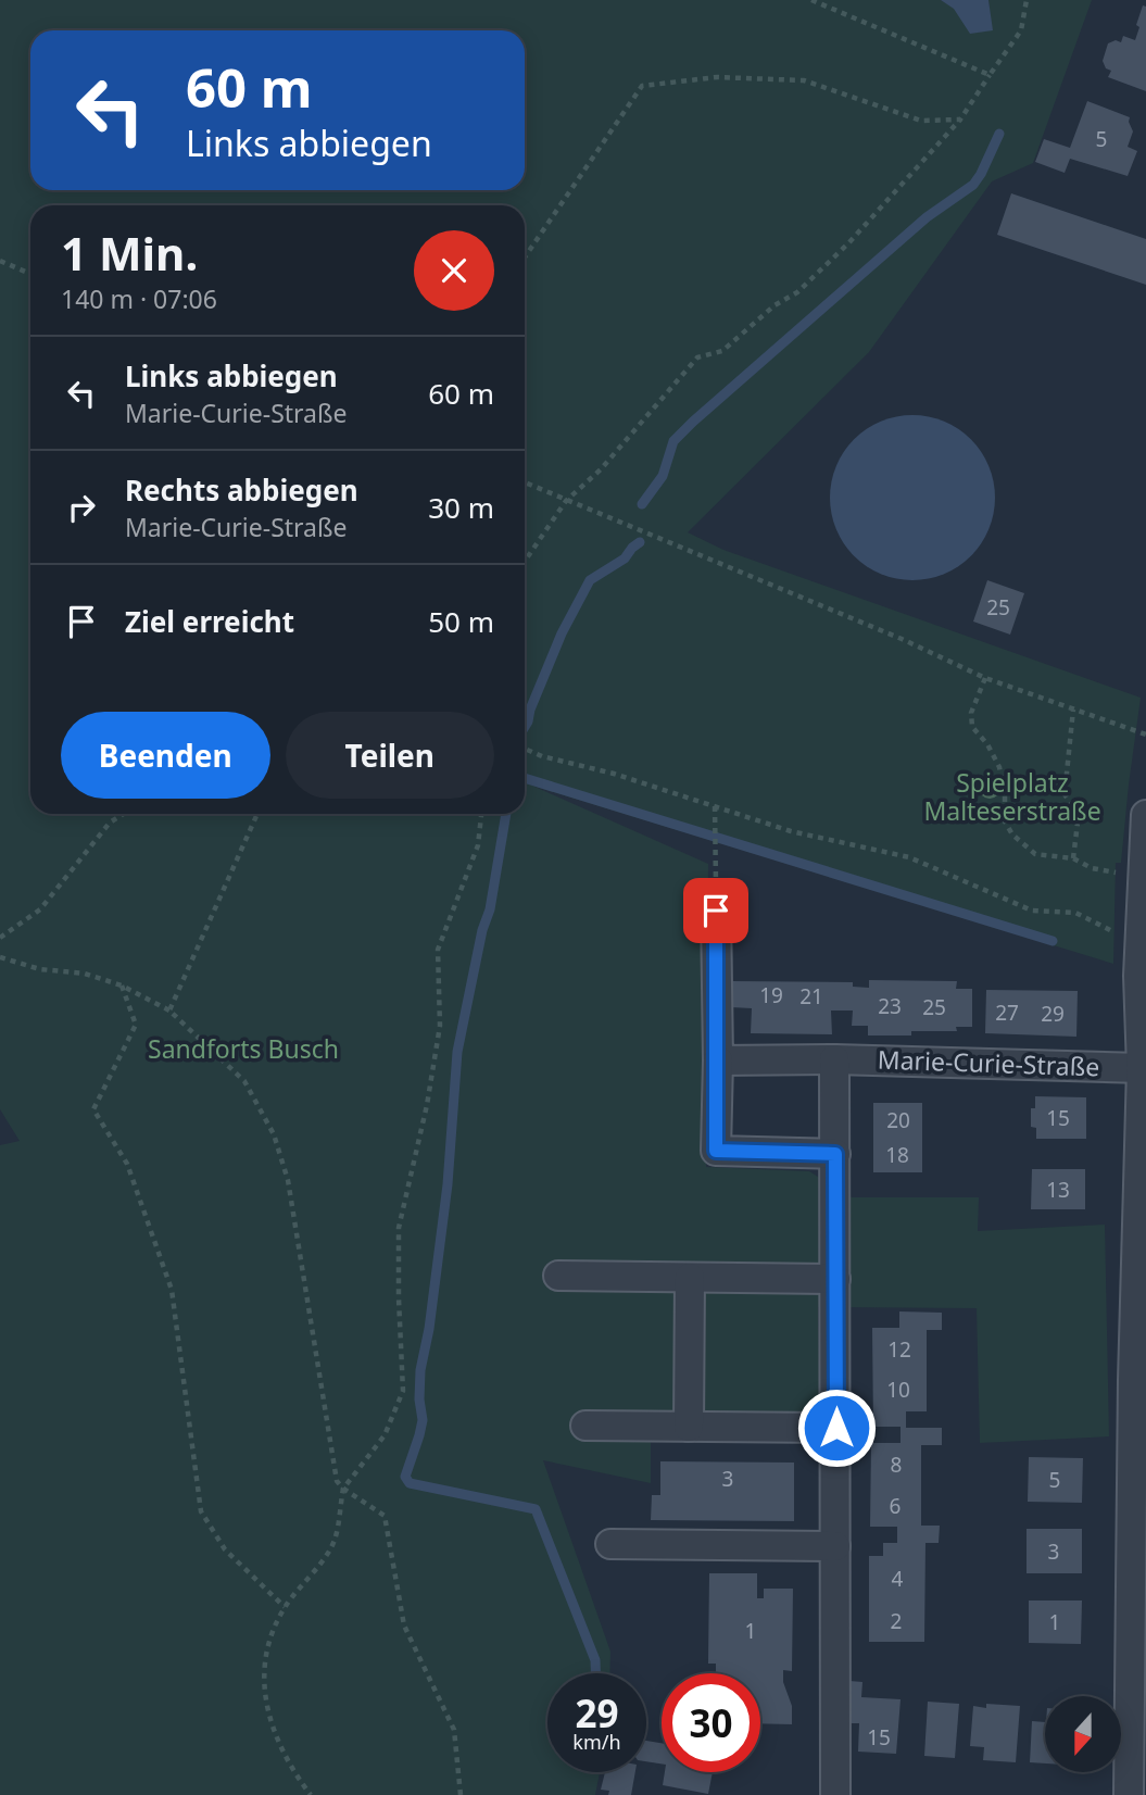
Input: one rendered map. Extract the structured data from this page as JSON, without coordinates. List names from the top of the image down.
{
  "streets": {
    "street": ["Marie-Curie-Straße"]
  },
  "parks": ["Spielplatz Malteserstraße", "Sandforts Busch"],
  "house_numbers": [
    "5",
    "25",
    "19",
    "21",
    "23",
    "25",
    "27",
    "29",
    "15",
    "20",
    "18",
    "13",
    "12",
    "10",
    "8",
    "3",
    "5",
    "6",
    "3",
    "4",
    "2",
    "1",
    "1",
    "15"
  ],
  "north": "bottom",
  "page": {
    "turn": ["60 m", "Links abbiegen"],
    "heading": ["1 Min.", "140 m · 07:06"],
    "list": [
      {
        "name": "Links abbiegen",
        "note": "Marie-Curie-Straße",
        "value": "60 m"
      },
      {
        "name": "Rechts abbiegen",
        "note": "Marie-Curie-Straße",
        "value": "30 m"
      },
      {
        "name": "Ziel erreicht",
        "value": "50 m"
      }
    ],
    "buttons": ["Beenden", "Teilen"],
    "speed": "29 km/h",
    "limit": "30"
  }
}
